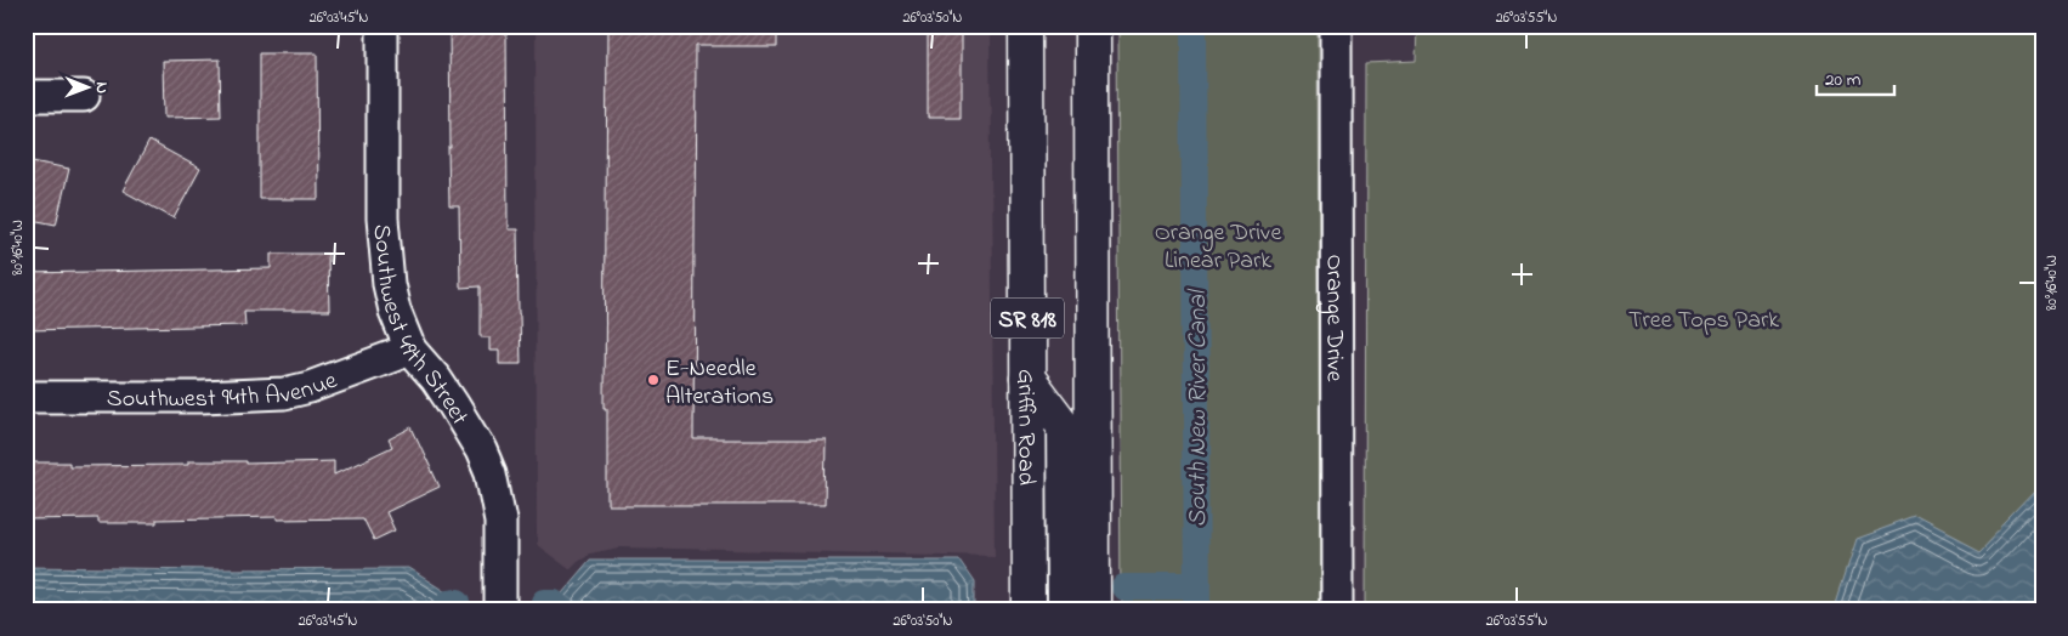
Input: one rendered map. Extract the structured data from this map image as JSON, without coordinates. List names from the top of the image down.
{
  "streets": {
    "main road": ["SR 818", "Griffin Road"],
    "street": ["Orange Drive", "Southwest 49th Street", "Southwest 94th Avenue"]
  },
  "crossings": [
    ["Southwest 49th Street", "Southwest 94th Avenue"]
  ],
  "water": ["South New River Canal"],
  "parks": ["Orange Drive Linear Park", "Tree Tops Park"],
  "places": ["E-Needle Alterations"],
  "scale_bar": "20 m",
  "north": "right",
  "coordinates": [
    "26°03'45\"N",
    "26°03'50\"N",
    "26°03'55\"N",
    "80°16'40\"W"
  ]
}
